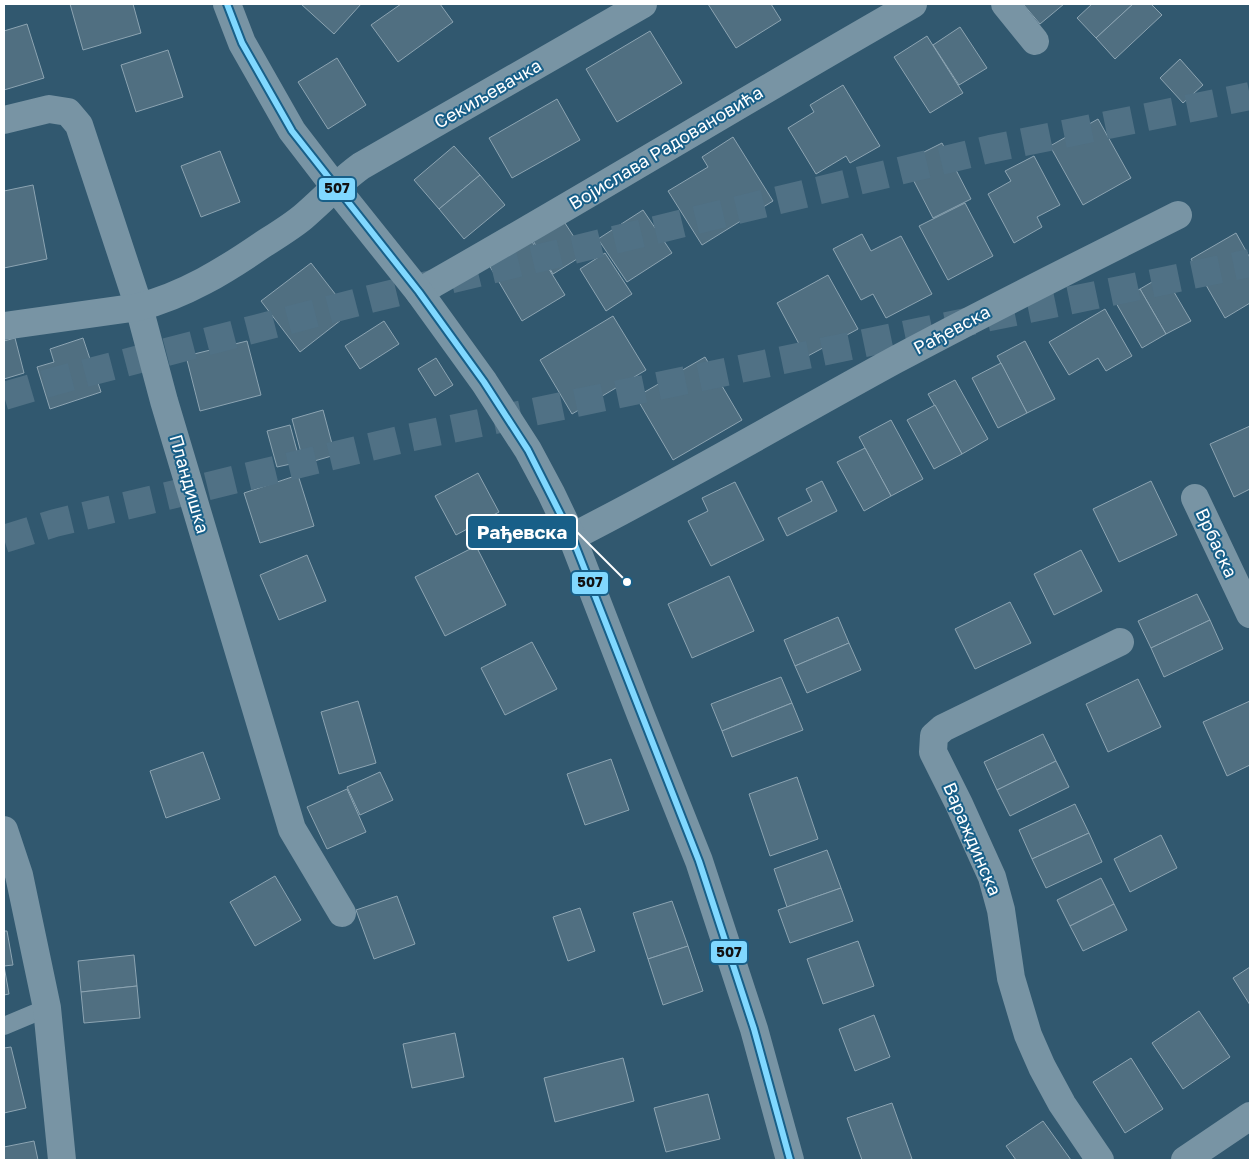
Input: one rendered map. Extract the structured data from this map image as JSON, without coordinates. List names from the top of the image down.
{
  "streets": {
    "street": [
      "Секиљевачка",
      "Војислава Радовановића",
      "Рађевска",
      "Пландишка",
      "Врбаска",
      "Вараждинска"
    ]
  },
  "crossings": [
    ["Секиљевачка", "Пландишка"]
  ],
  "places": ["Рађевска"],
  "lines": ["transit line 507"]
}
